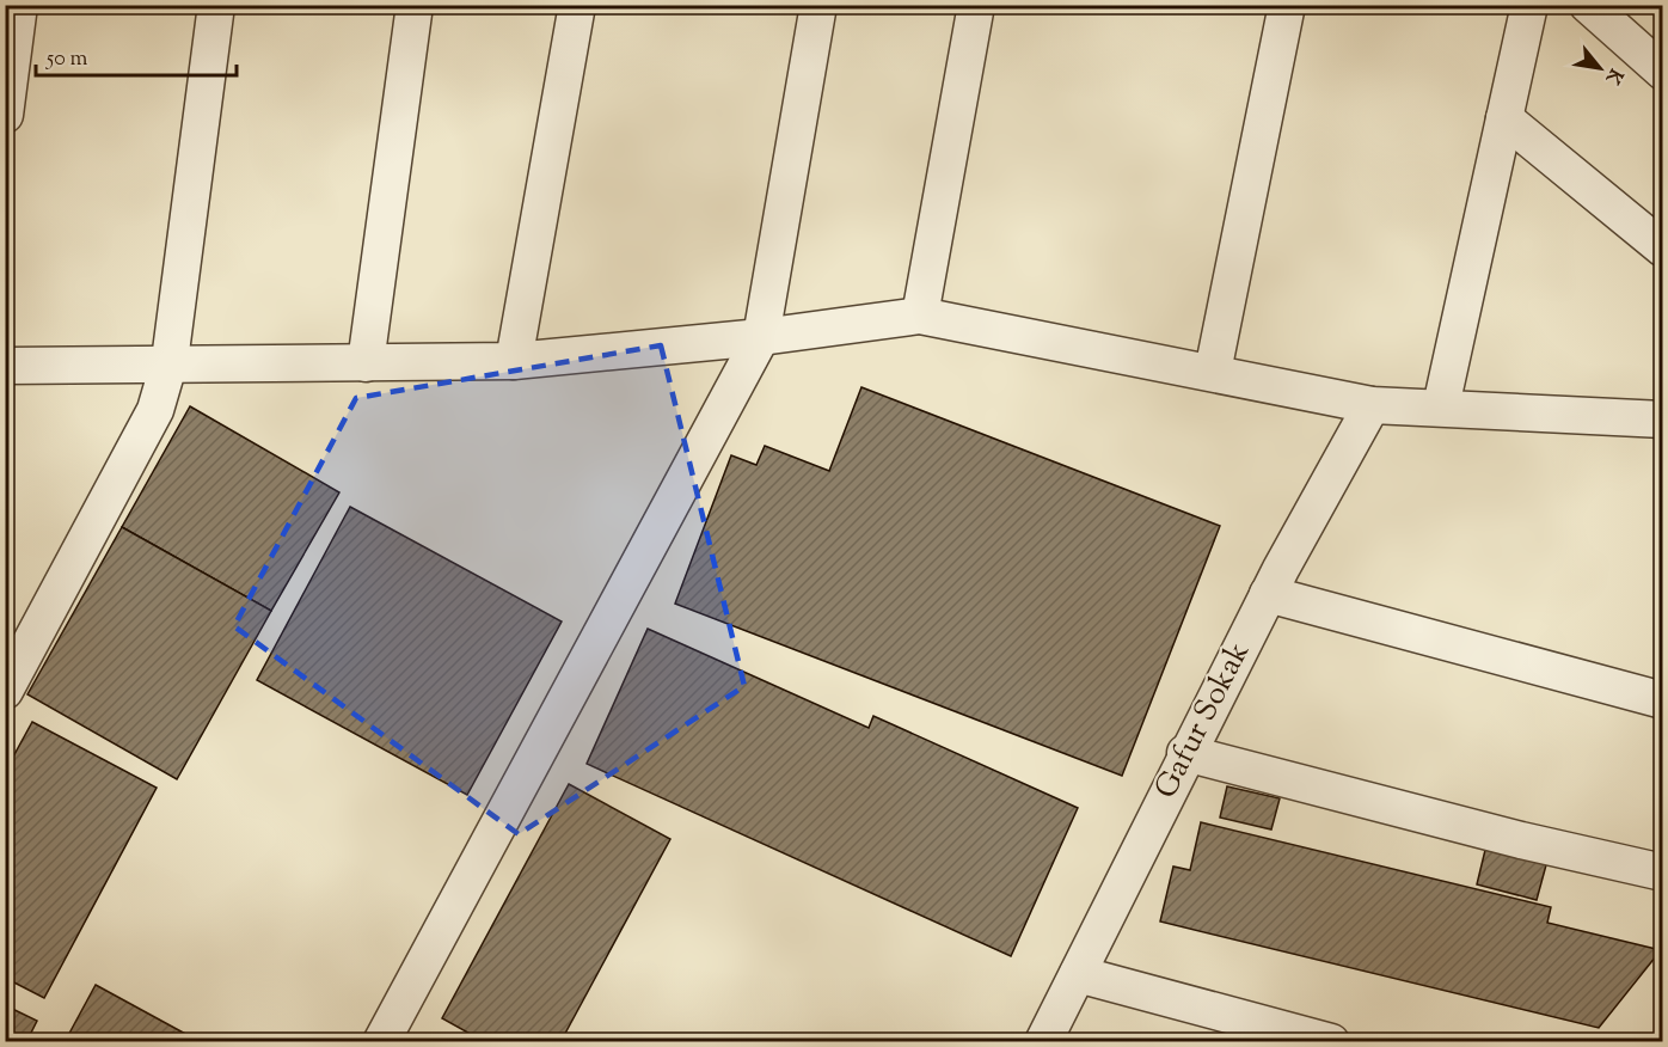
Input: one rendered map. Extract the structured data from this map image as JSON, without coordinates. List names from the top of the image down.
{
  "streets": {
    "street": ["Gafur Sokak"]
  },
  "scale_bar": "50 m",
  "north": "bottom right"
}
